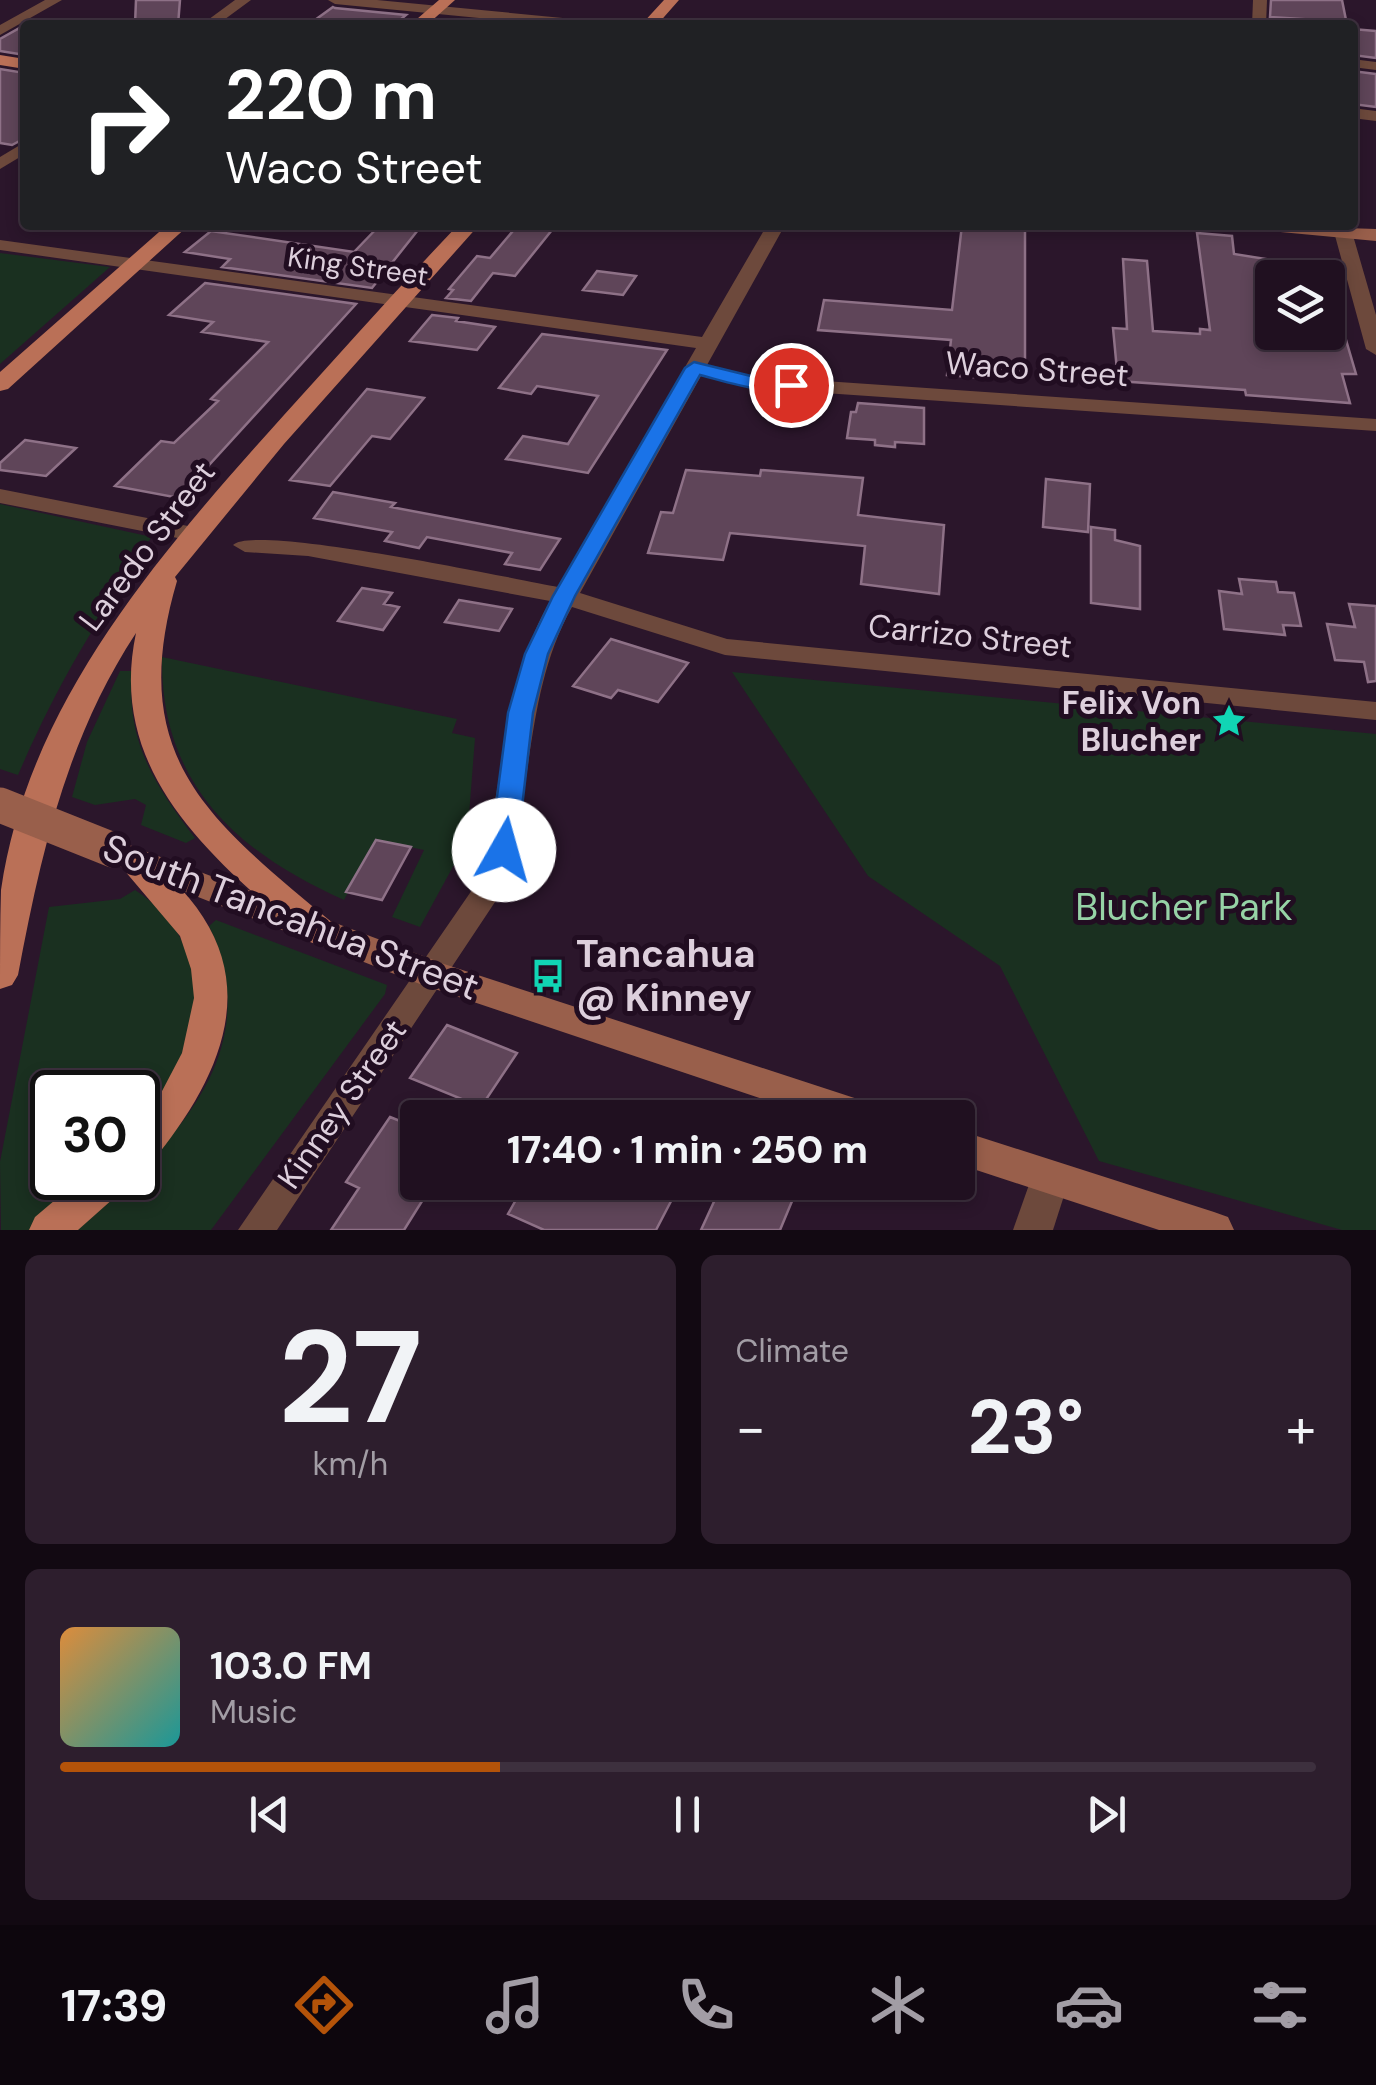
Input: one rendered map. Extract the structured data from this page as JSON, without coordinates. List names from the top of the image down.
{
  "streets": {
    "main road": ["Laredo Street", "South Tancahua Street"],
    "street": [
      "King Street",
      "Waco Street",
      "Carrizo Street",
      "Kinney Street"
    ]
  },
  "crossings": [
    ["King Street", "Laredo Street"],
    ["King Street", "Kinney Street"],
    ["Waco Street", "Kinney Street"],
    ["Carrizo Street", "Kinney Street"],
    ["South Tancahua Street", "Kinney Street"]
  ],
  "parks": ["Blucher Park"],
  "places": {
    "place": ["Felix Von Blucher"],
    "bus stop": ["Tancahua @ Kinney"]
  },
  "page": {
    "turn": ["220 m", "Waco Street"],
    "limit": "30",
    "trip": "17:40 · 1 min · 250 m",
    "tile": [
      ["27", "km/h"],
      "Climate"
    ],
    "heat": ["−", "23°", "+"],
    "song": ["103.0 FM", "Music"],
    "tabs": "17:39"
  }
}
